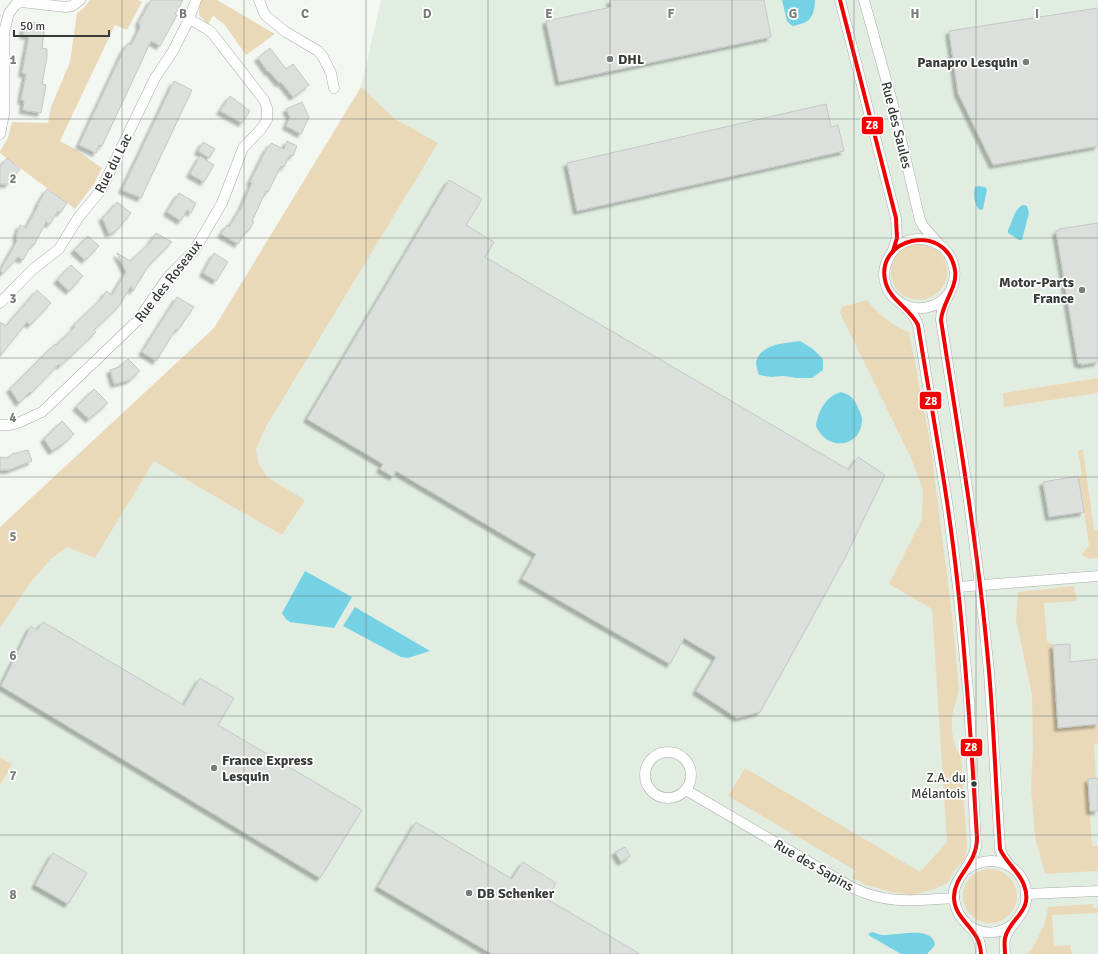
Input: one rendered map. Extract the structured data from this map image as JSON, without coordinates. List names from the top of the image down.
{
  "streets": {
    "street": [
      "Rue des Saules",
      "Rue du Lac",
      "Rue des Roseaux",
      "Rue des Sapins"
    ]
  },
  "crossings": [
    ["Rue des Saules", "Rue des Sapins"],
    ["Rue du Lac", "Rue des Roseaux"]
  ],
  "places": [
    "DHL",
    "Panapro Lesquin",
    "Motor-Parts France",
    "France Express Lesquin",
    "Z.A. du Mélantois",
    "DB Schenker"
  ],
  "lines": ["transit line Z8"],
  "scale_bar": "50 m",
  "grid": {
    "columns": [
      "B",
      "C",
      "D",
      "E",
      "F",
      "G",
      "H",
      "I"
    ],
    "rows": [
      "1",
      "2",
      "3",
      "4",
      "5",
      "6",
      "7",
      "8"
    ]
  }
}
